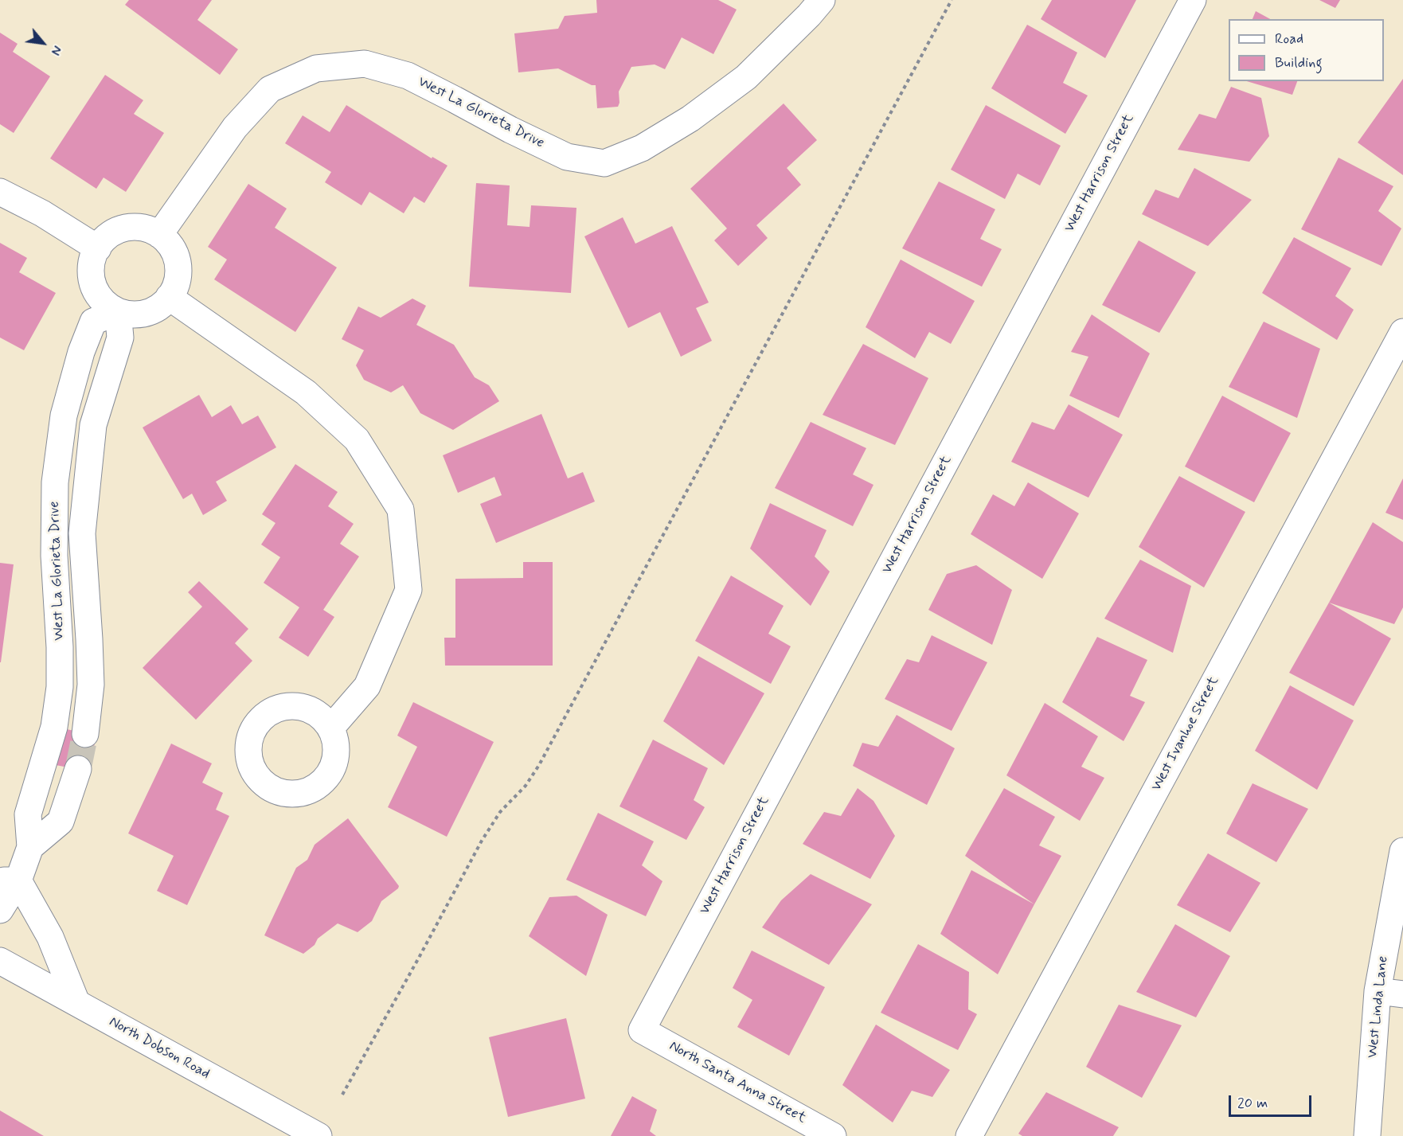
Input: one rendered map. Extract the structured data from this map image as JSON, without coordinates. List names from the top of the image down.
{
  "streets": {
    "street": [
      "West La Glorieta Drive",
      "West Harrison Street",
      "West Ivanhoe Street",
      "West Linda Lane",
      "North Dobson Road",
      "North Santa Anna Street"
    ]
  },
  "crossings": [
    ["West Harrison Street", "North Santa Anna Street"]
  ],
  "legend": ["Road", "Building"],
  "scale_bar": "20 m",
  "north": "bottom right"
}
